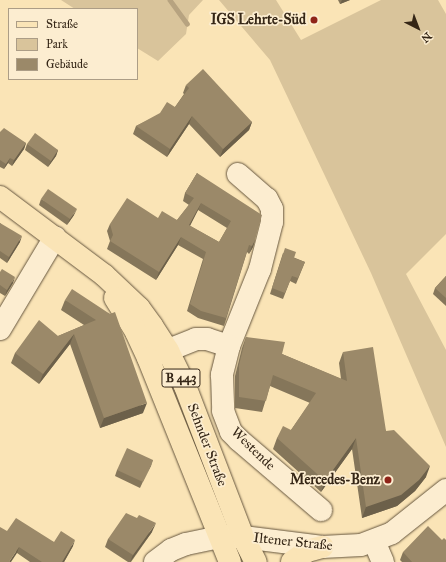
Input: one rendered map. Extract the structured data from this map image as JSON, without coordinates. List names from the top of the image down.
{
  "streets": {
    "main road": ["B 443", "Sehnder Straße"],
    "street": ["Westende", "Iltener Straße"]
  },
  "crossings": [
    ["B 443", "Sehnder Straße"],
    ["B 443", "Iltener Straße"],
    ["Sehnder Straße", "Iltener Straße"]
  ],
  "places": ["IGS Lehrte-Süd", "Mercedes-Benz"],
  "legend": ["Straße", "Park", "Gebäude"],
  "north": "bottom right"
}
